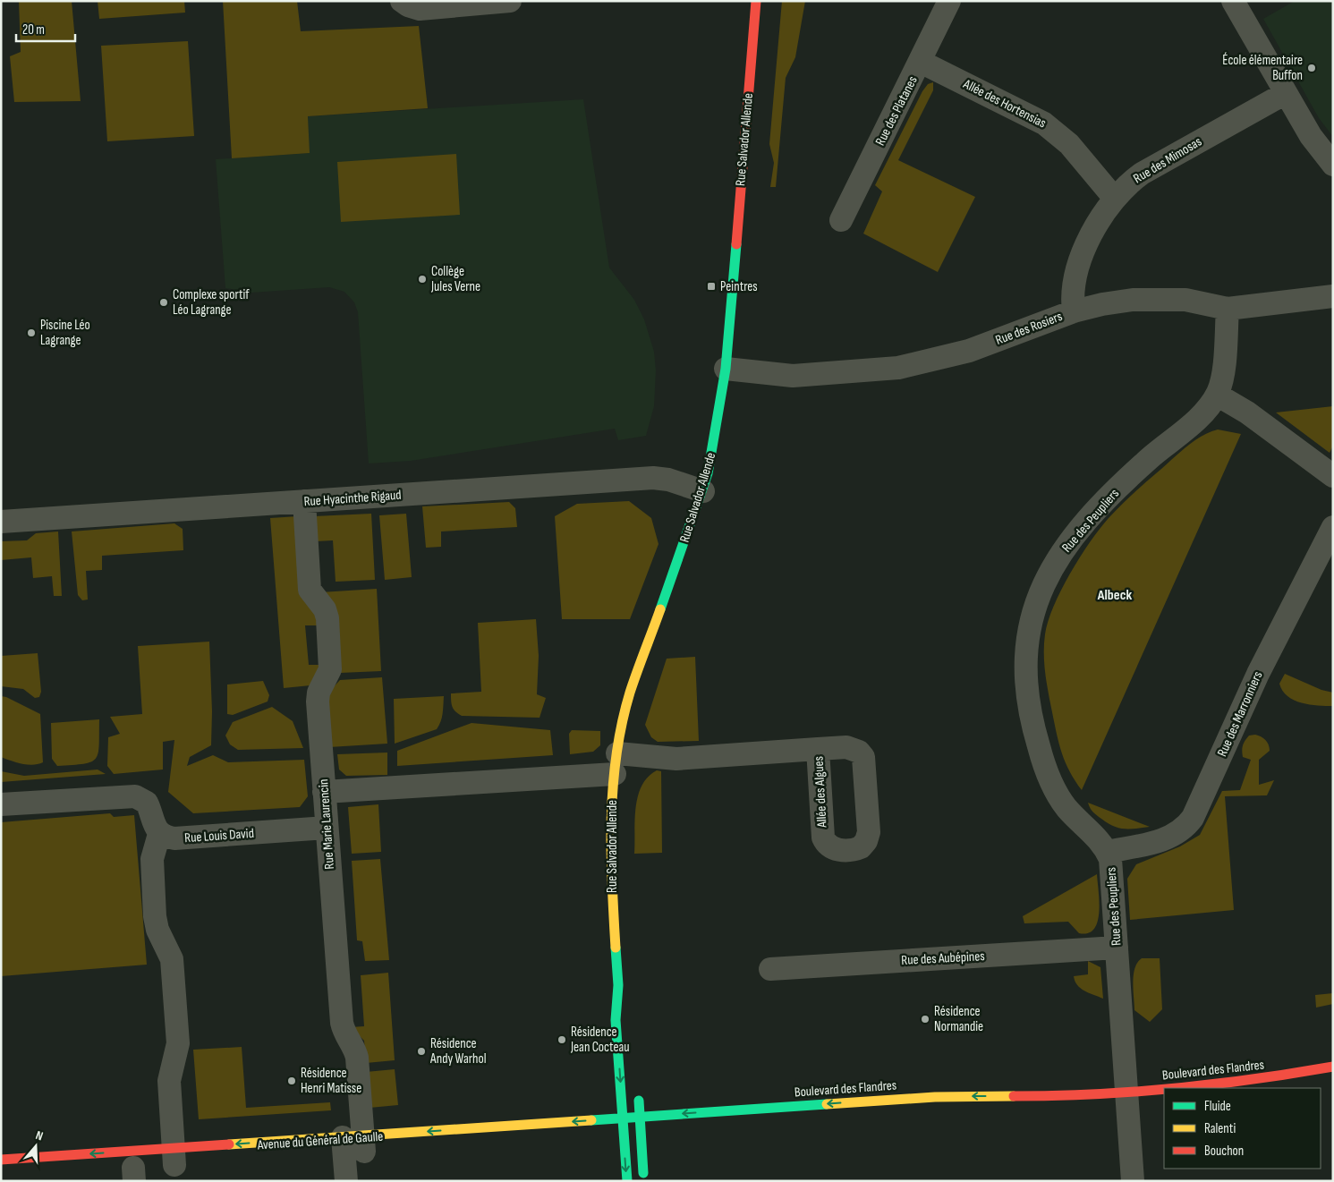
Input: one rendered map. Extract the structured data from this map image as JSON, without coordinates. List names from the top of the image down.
{
  "streets": {
    "street": [
      "Allée des Hortensias",
      "Rue des Platanes",
      "Rue Salvador Allende",
      "Rue des Mimosas",
      "Rue des Rosiers",
      "Rue Hyacinthe Rigaud",
      "Rue des Peupliers",
      "Rue des Marronniers",
      "Allée des Algues",
      "Rue Marie Laurencin",
      "Rue Louis David",
      "Rue des Aubépines",
      "Boulevard des Flandres",
      "Avenue du Général de Gaulle"
    ]
  },
  "crossings": [
    ["Allée des Hortensias", "Rue des Platanes"],
    ["Allée des Hortensias", "Rue des Mimosas"],
    ["Rue Salvador Allende", "Rue des Rosiers"],
    ["Rue Salvador Allende", "Rue Hyacinthe Rigaud"],
    ["Rue Salvador Allende", "Allée des Algues"],
    ["Rue Salvador Allende", "Boulevard des Flandres"],
    ["Rue Salvador Allende", "Avenue du Général de Gaulle"],
    ["Rue des Mimosas", "Rue des Rosiers"],
    ["Rue des Rosiers", "Rue des Peupliers"],
    ["Rue Hyacinthe Rigaud", "Rue Marie Laurencin"],
    ["Rue des Peupliers", "Rue des Marronniers"],
    ["Rue des Peupliers", "Rue des Aubépines"],
    ["Rue des Peupliers", "Boulevard des Flandres"],
    ["Rue Marie Laurencin", "Rue Louis David"],
    ["Rue Marie Laurencin", "Avenue du Général de Gaulle"],
    ["Boulevard des Flandres", "Avenue du Général de Gaulle"]
  ],
  "one_way": ["Boulevard des Flandres", "Avenue du Général de Gaulle"],
  "districts": ["Albeck"],
  "places": {
    "other": [
      "École élémentaire Buffon",
      "Collège Jules Verne",
      "Complexe sportif Léo Lagrange",
      "Piscine Léo Lagrange",
      "Résidence Normandie",
      "Résidence Jean Cocteau",
      "Résidence Andy Warhol",
      "Résidence Henri Matisse"
    ],
    "transit": ["Peintres"]
  },
  "legend": ["Fluide", "Ralenti", "Bouchon"],
  "scale_bar": "20 m",
  "north": "top"
}
